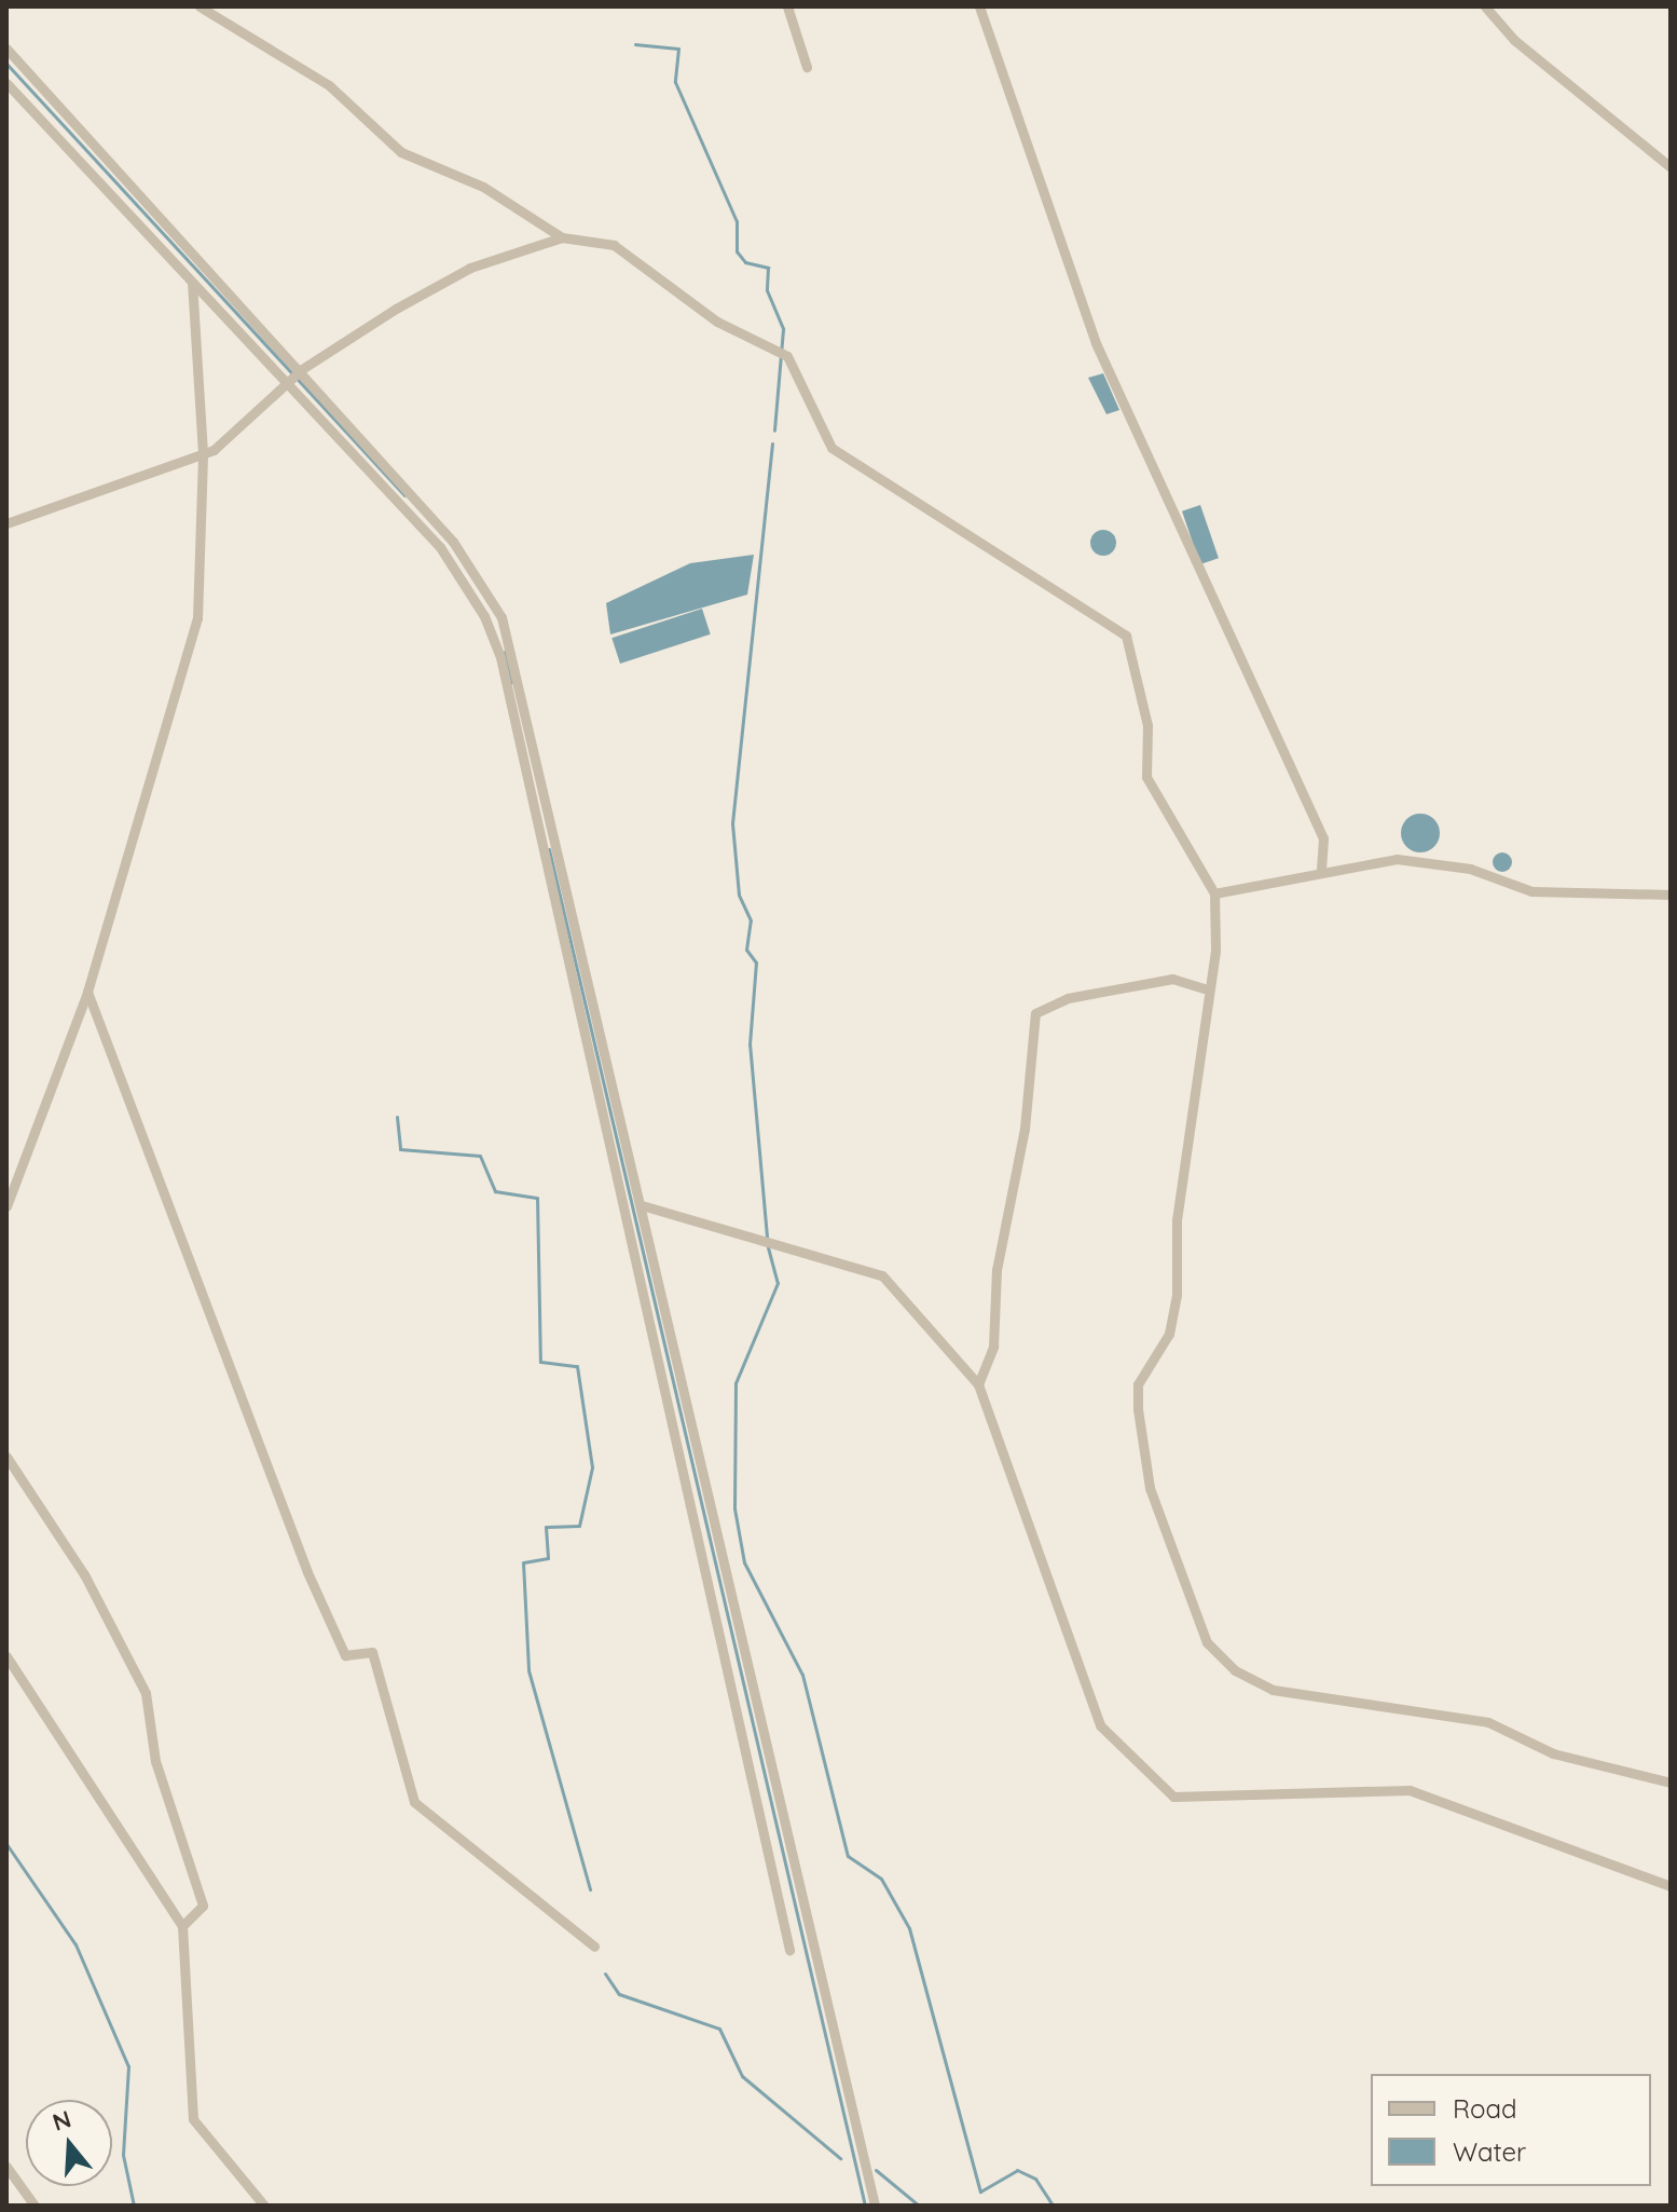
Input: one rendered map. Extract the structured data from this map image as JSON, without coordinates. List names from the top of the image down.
{
  "legend": ["Road", "Water"],
  "north": "top"
}
